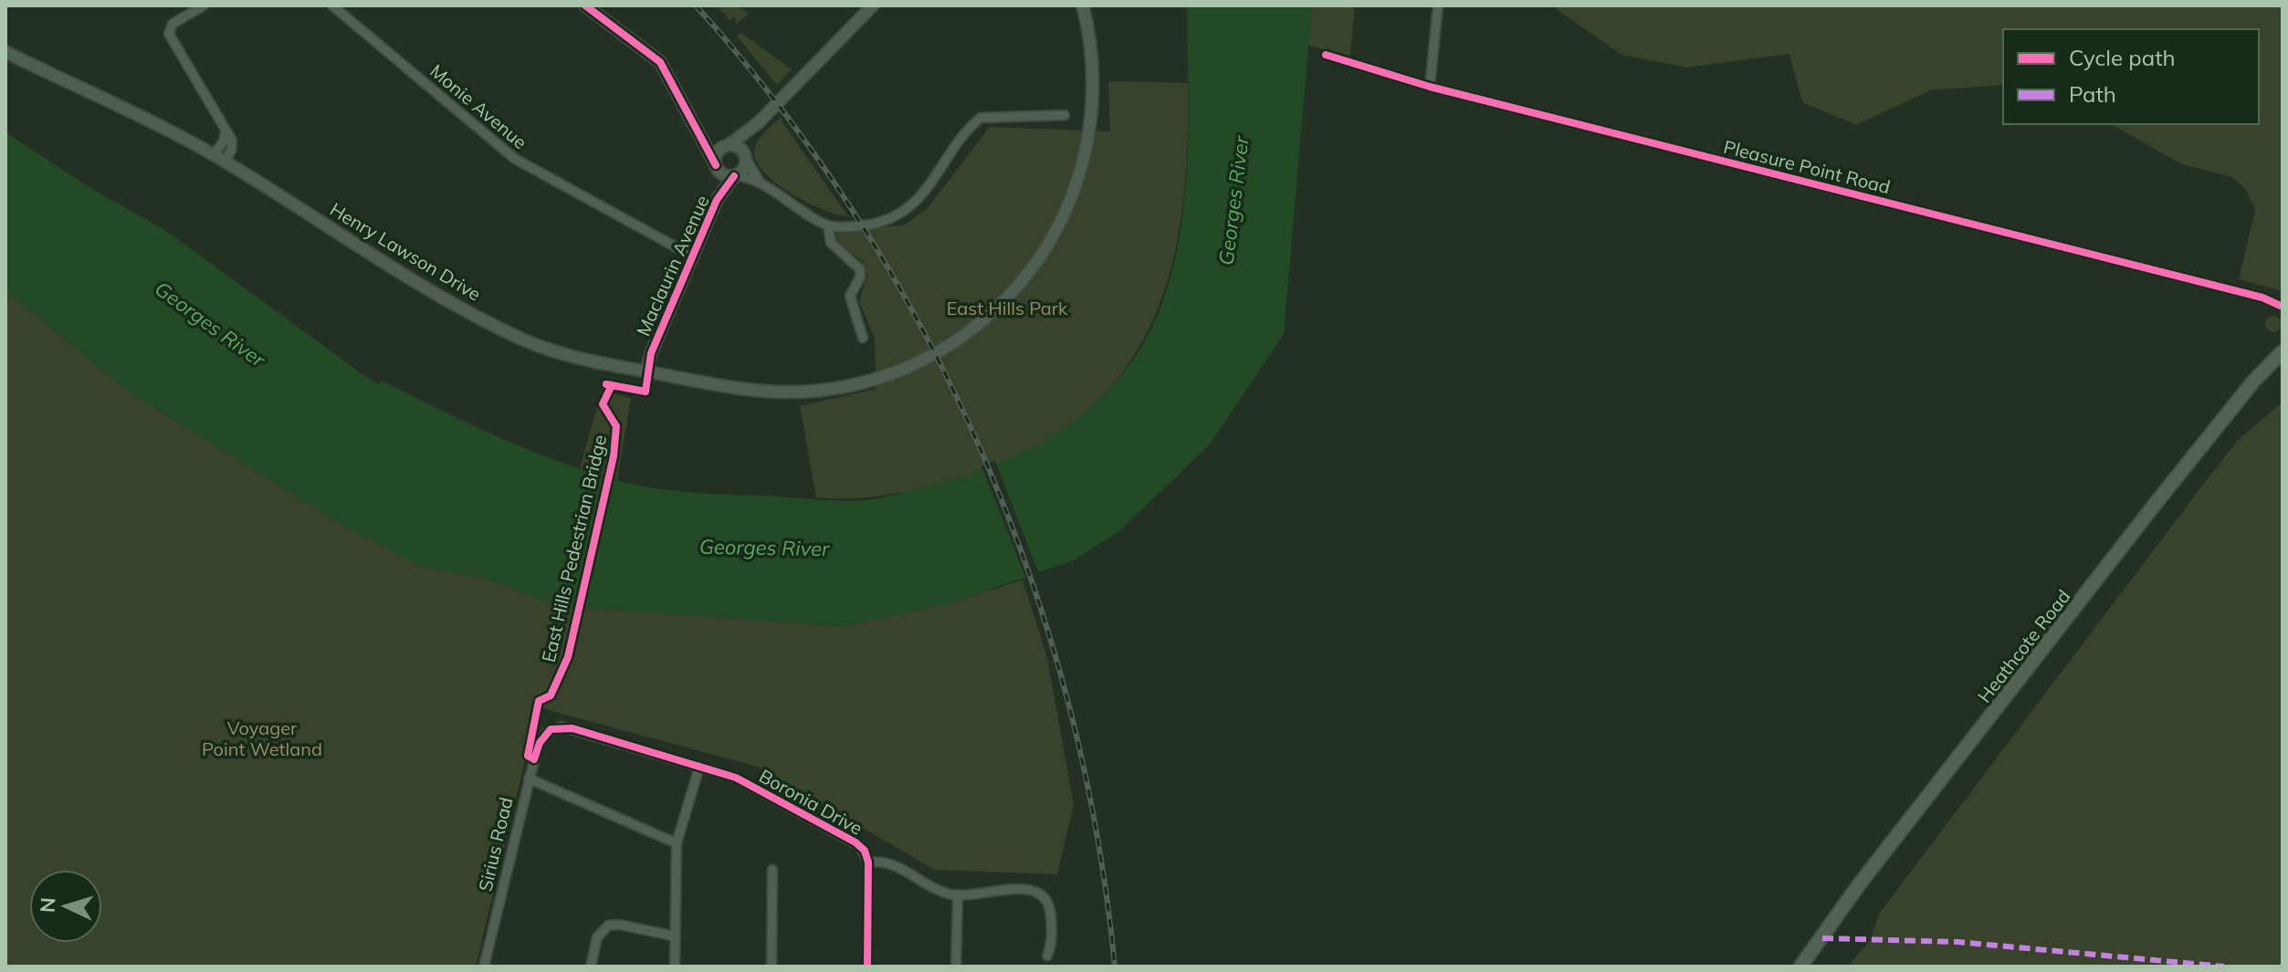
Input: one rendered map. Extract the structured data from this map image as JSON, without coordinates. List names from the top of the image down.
{
  "streets": {
    "main road": ["Henry Lawson Drive", "Maclaurin Avenue", "Heathcote Road"],
    "street": [
      "Monie Avenue",
      "Pleasure Point Road",
      "Boronia Drive",
      "Sirius Road"
    ],
    "cycle path": ["East Hills Pedestrian Bridge"]
  },
  "crossings": [
    ["Monie Avenue", "Maclaurin Avenue"],
    ["Henry Lawson Drive", "Maclaurin Avenue"],
    ["Boronia Drive", "Sirius Road"]
  ],
  "water": ["Georges River"],
  "parks": ["East Hills Park", "Voyager Point Wetland"],
  "legend": ["Cycle path", "Path"],
  "north": "left"
}
